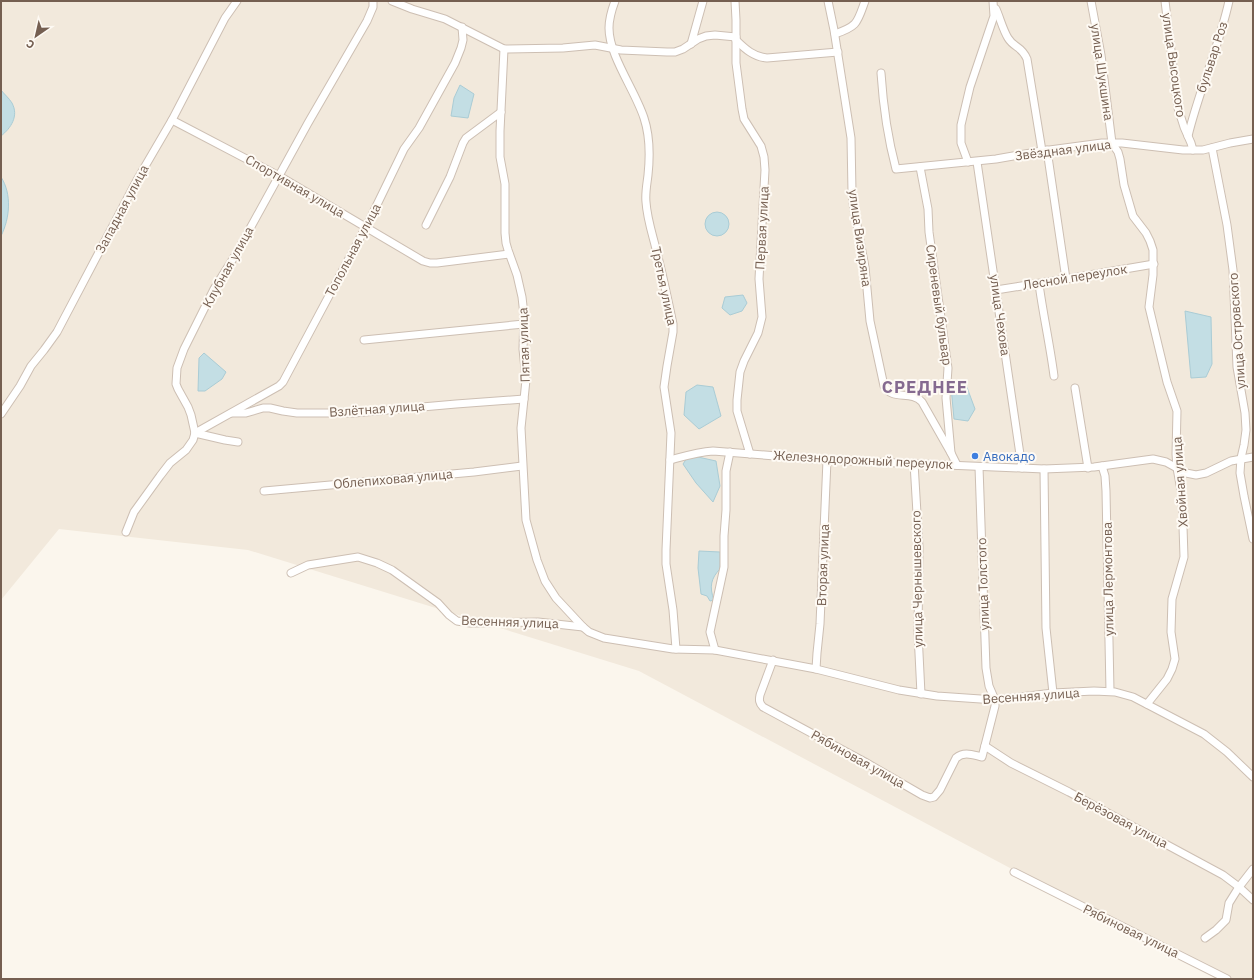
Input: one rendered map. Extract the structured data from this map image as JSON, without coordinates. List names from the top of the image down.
{
  "streets": {
    "street": [
      "бульвар Роз",
      "улица Высоцкого",
      "улица Шукшина",
      "Звёздная улица",
      "Спортивная улица",
      "Западная улица",
      "Первая улица",
      "улица Визиряна",
      "Топольная улица",
      "Клубная улица",
      "Лесной переулок",
      "Третья улица",
      "Сиреневый бульвар",
      "улица Чехова",
      "улица Островского",
      "Пятая улица",
      "Взлётная улица",
      "Железнодорожный переулок",
      "Облепиховая улица",
      "Хвойная улица",
      "Вторая улица",
      "улица Чернышевского",
      "улица Лермонтова",
      "улица Толстого",
      "Весенняя улица",
      "Рябиновая улица",
      "Берёзовая улица"
    ]
  },
  "crossings": [
    ["бульвар Роз", "улица Высоцкого"],
    ["улица Высоцкого", "Звёздная улица"],
    ["улица Шукшина", "Звёздная улица"],
    ["улица Шукшина", "Хвойная улица"],
    ["Звёздная улица", "Сиреневый бульвар"],
    ["Звёздная улица", "улица Чехова"],
    ["Звёздная улица", "улица Островского"],
    ["Звёздная улица", "Хвойная улица"],
    ["Спортивная улица", "Западная улица"],
    ["Спортивная улица", "Топольная улица"],
    ["Спортивная улица", "Клубная улица"],
    ["Спортивная улица", "Пятая улица"],
    ["Первая улица", "Железнодорожный переулок"],
    ["улица Визиряна", "Сиреневый бульвар"],
    ["Топольная улица", "Клубная улица"],
    ["Топольная улица", "Взлётная улица"],
    ["Лесной переулок", "улица Чехова"],
    ["Лесной переулок", "Хвойная улица"],
    ["Третья улица", "Железнодорожный переулок"],
    ["Третья улица", "Весенняя улица"],
    ["Сиреневый бульвар", "Железнодорожный переулок"],
    ["улица Чехова", "Железнодорожный переулок"],
    ["улица Островского", "Железнодорожный переулок"],
    ["Пятая улица", "Взлётная улица"],
    ["Пятая улица", "Облепиховая улица"],
    ["Пятая улица", "Весенняя улица"],
    ["Железнодорожный переулок", "Хвойная улица"],
    ["Железнодорожный переулок", "Вторая улица"],
    ["Железнодорожный переулок", "улица Чернышевского"],
    ["Железнодорожный переулок", "улица Лермонтова"],
    ["Железнодорожный переулок", "улица Толстого"],
    ["Хвойная улица", "Весенняя улица"],
    ["Вторая улица", "Весенняя улица"],
    ["улица Чернышевского", "Весенняя улица"],
    ["улица Лермонтова", "Весенняя улица"],
    ["улица Толстого", "Весенняя улица"],
    ["Весенняя улица", "Рябиновая улица"],
    ["Рябиновая улица", "Берёзовая улица"]
  ],
  "districts": ["СРЕДНЕЕ"],
  "places": ["Авокадо"],
  "north": "bottom left"
}
